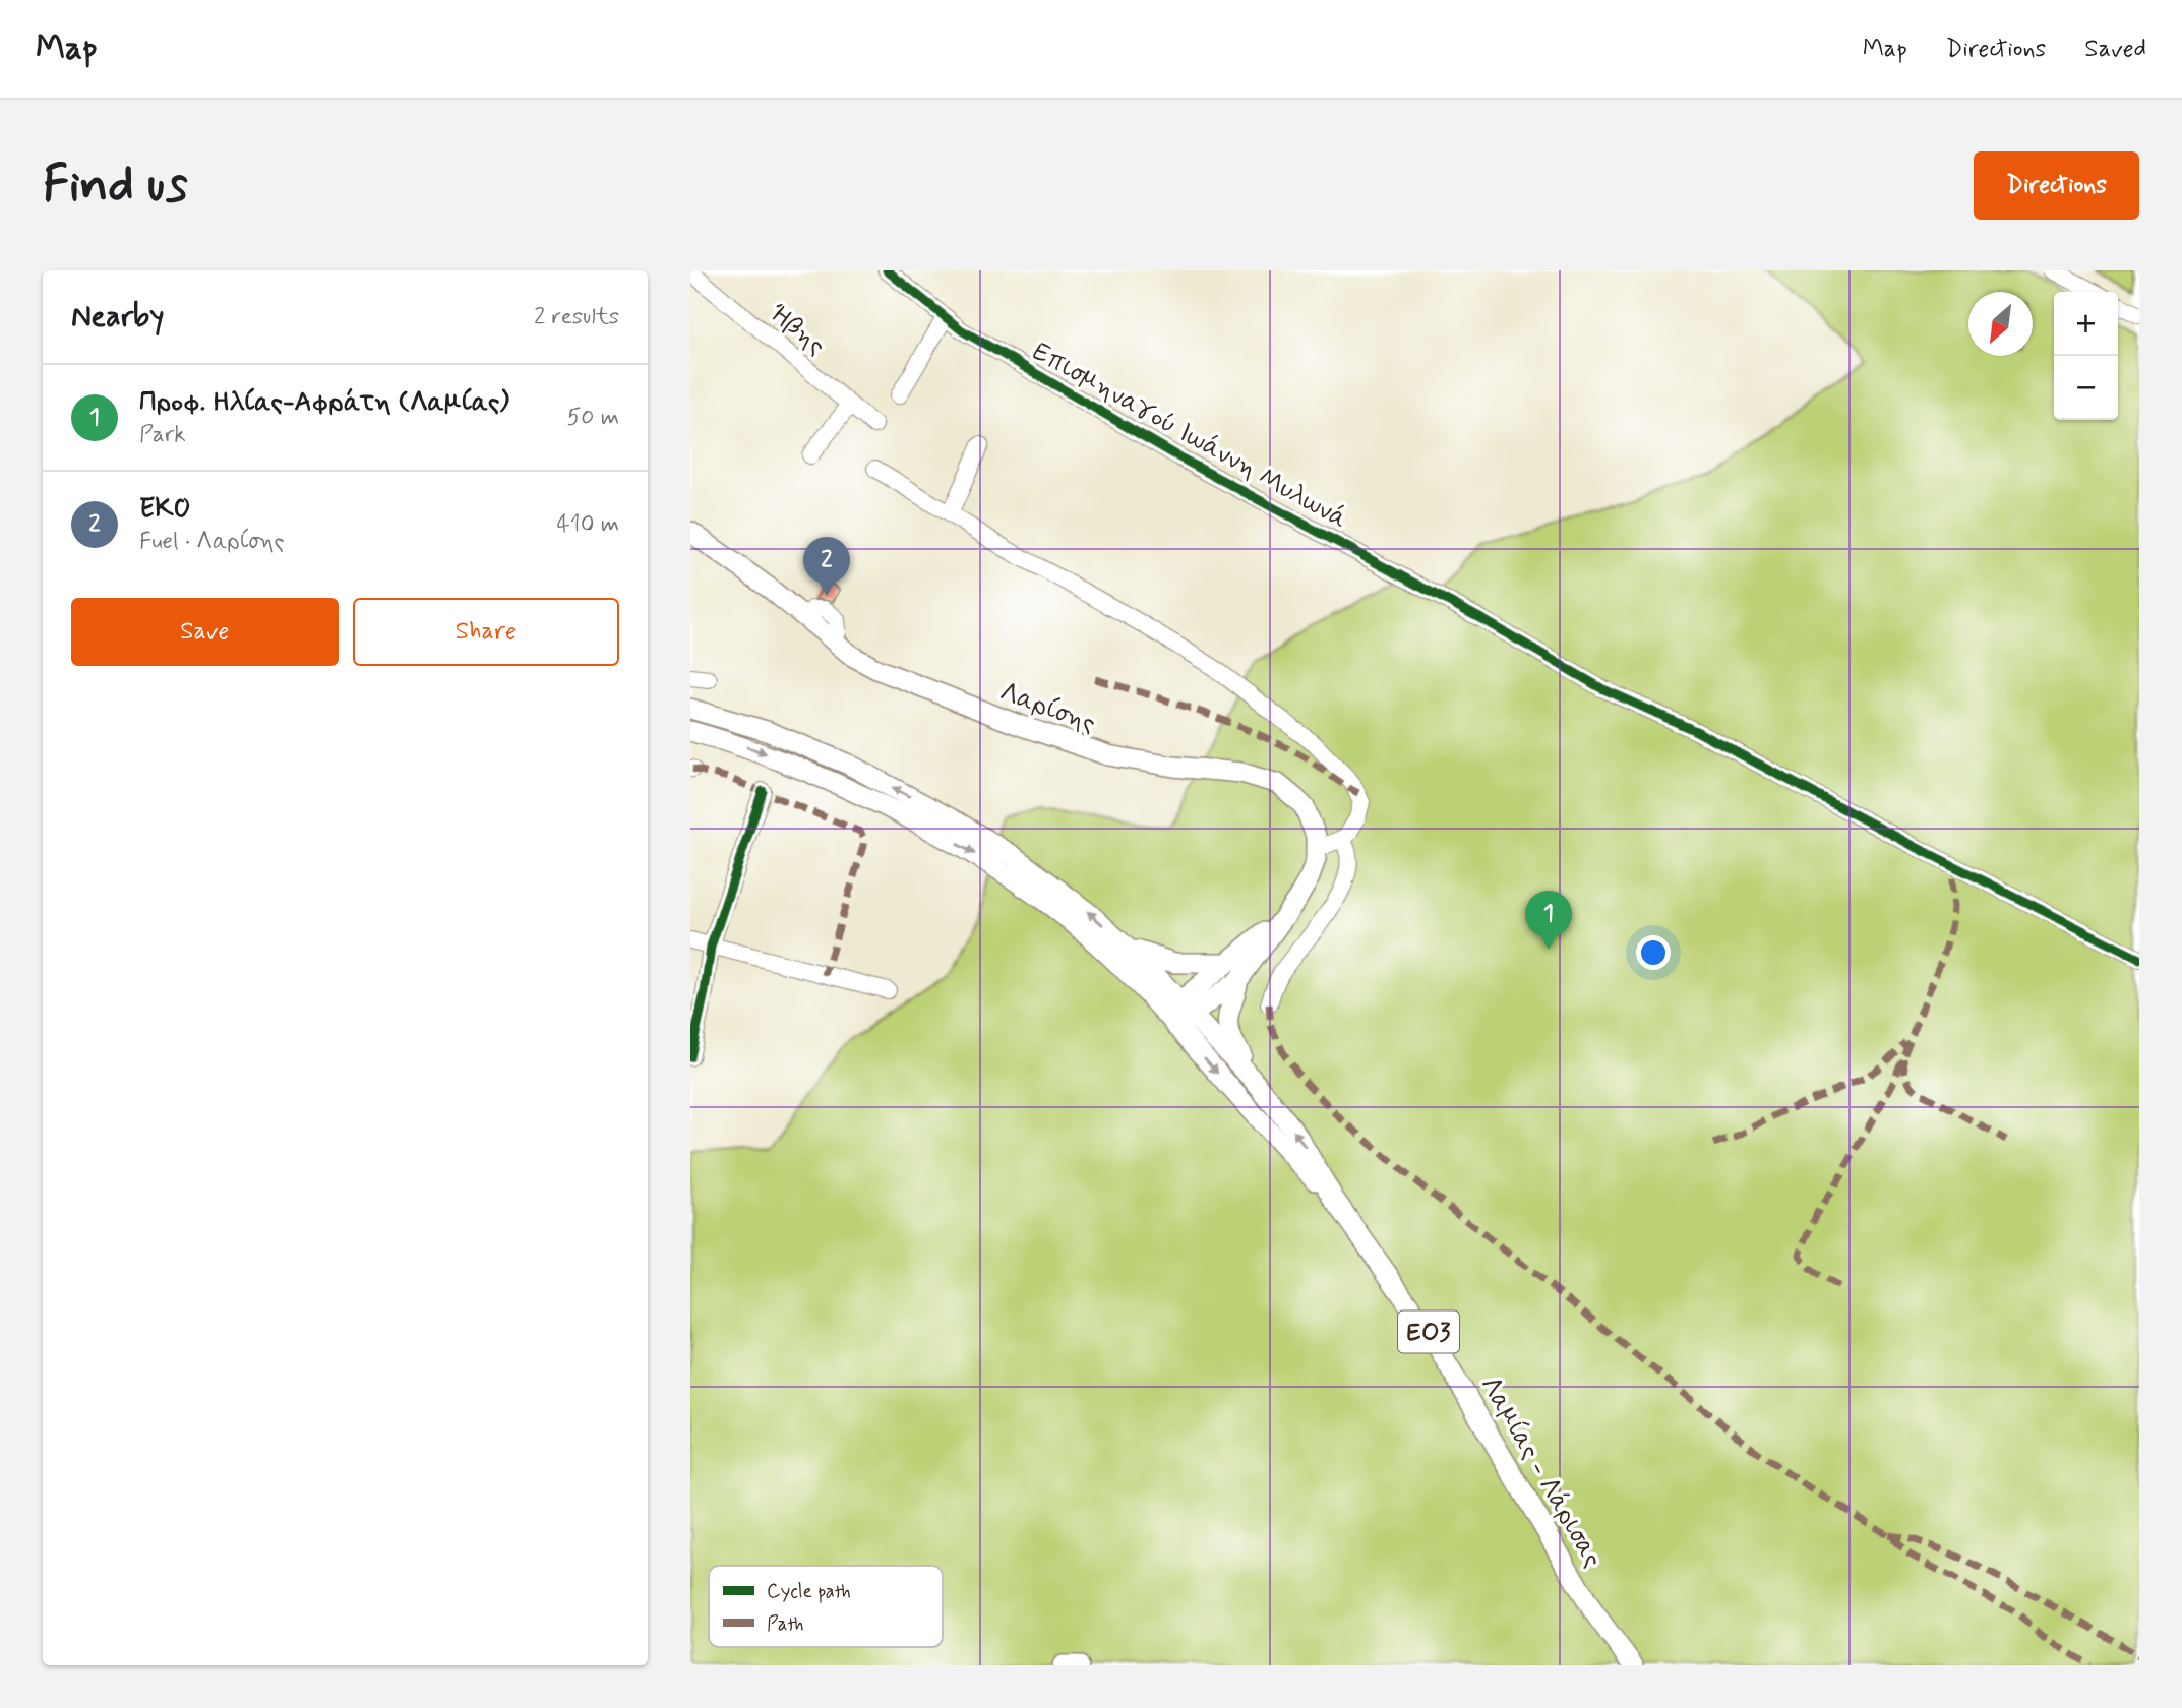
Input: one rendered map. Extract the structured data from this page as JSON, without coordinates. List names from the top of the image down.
{
  "streets": {
    "main road": ["Λαρίσης", "ΕΟ3", "Λαμίας - Λάρισας"],
    "street": ["Ήβης", "Επισμηναγού Ιωάννη Μυλωνά"]
  },
  "crossings": [
    ["Λαρίσης", "ΕΟ3"],
    ["ΕΟ3", "Λαμίας - Λάρισας"]
  ],
  "legend": ["Cycle path", "Path"],
  "north": "bottom left",
  "page": {
    "header": "Map",
    "nav": ["Map", "Directions", "Saved"],
    "buttons": [
      "Directions",
      ["Save", "Share"]
    ],
    "title": "Find us",
    "heading": ["Nearby", "2 results"],
    "map_buttons": ["+", "−"],
    "list": [
      {
        "mark": "1",
        "name": "Προφ. Ηλίας-Αφράτη (Λαμίας)",
        "note": "Park",
        "value": "50 m"
      },
      {
        "mark": "2",
        "name": "EKO",
        "note": "Fuel · Λαρίσης",
        "value": "410 m"
      }
    ],
    "pins": ["2", "1"]
  }
}
